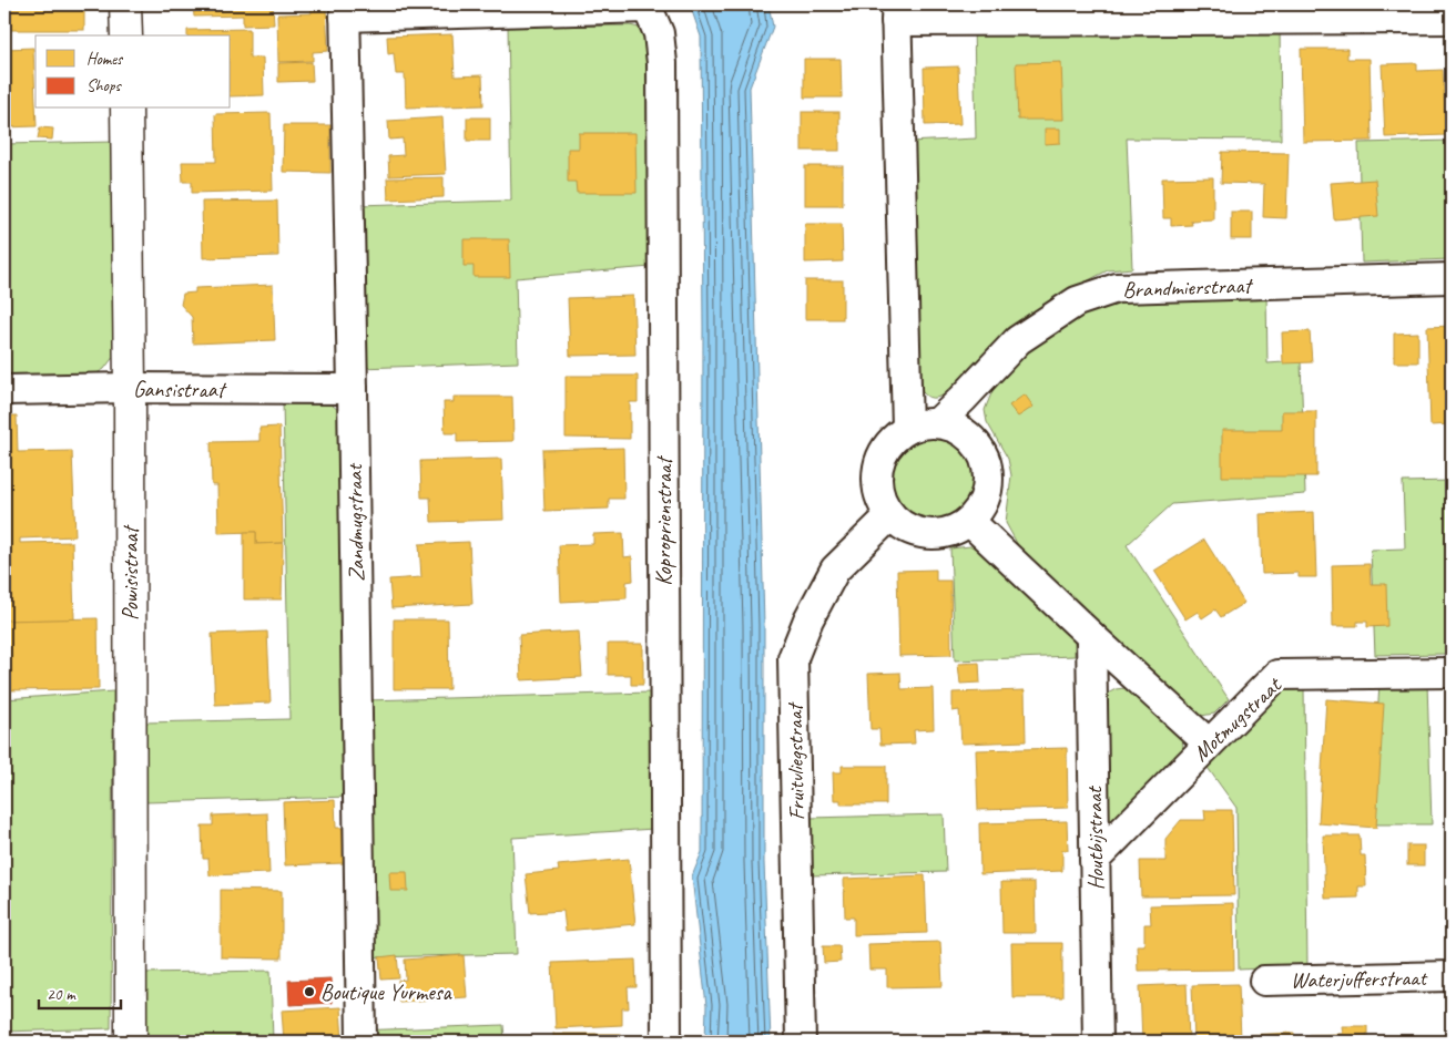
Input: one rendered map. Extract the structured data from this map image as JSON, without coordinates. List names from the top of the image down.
{
  "streets": {
    "street": [
      "Brandmierstraat",
      "Gansistraat",
      "Koproprienstraat",
      "Zandmugstraat",
      "Powisistraat",
      "Motmugstraat",
      "Fruitvliegstraat",
      "Houtbijstraat",
      "Waterjufferstraat"
    ]
  },
  "crossings": [
    ["Brandmierstraat", "Fruitvliegstraat"],
    ["Gansistraat", "Zandmugstraat"],
    ["Gansistraat", "Powisistraat"],
    ["Motmugstraat", "Houtbijstraat"]
  ],
  "places": ["Boutique Yurmesa"],
  "legend": ["Homes", "Shops"],
  "scale_bar": "20 m"
}
